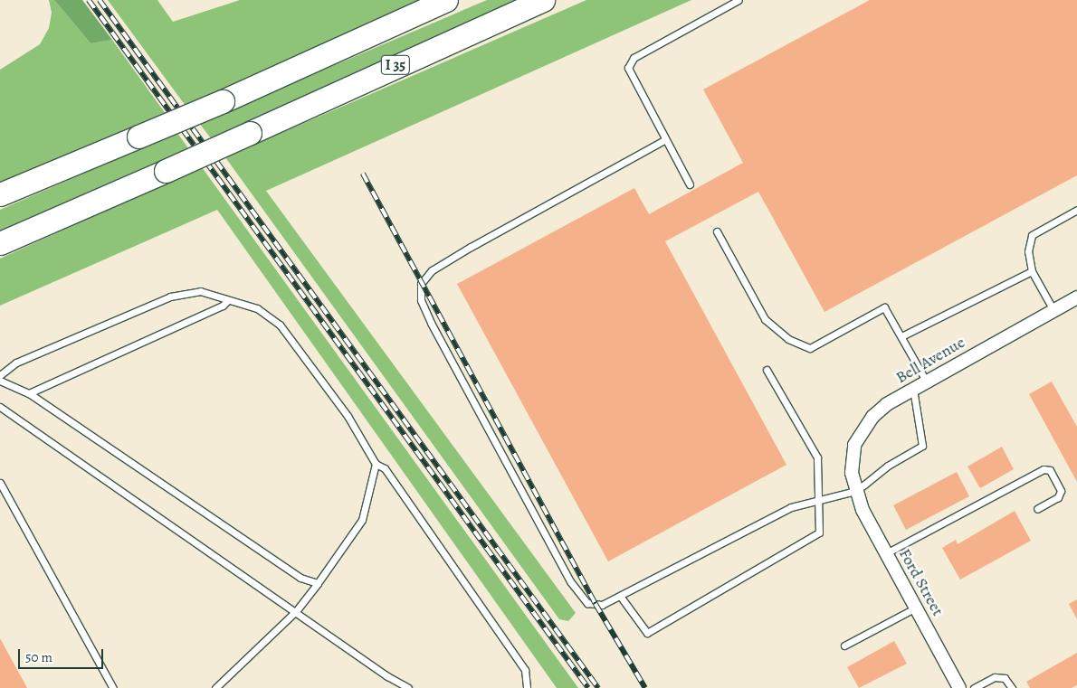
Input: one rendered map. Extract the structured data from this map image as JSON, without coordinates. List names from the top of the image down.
{
  "streets": {
    "highway": ["I 35"],
    "street": ["Bell Avenue", "Ford Street"]
  },
  "crossings": [
    ["Bell Avenue", "Ford Street"]
  ],
  "scale_bar": "50 m"
}
